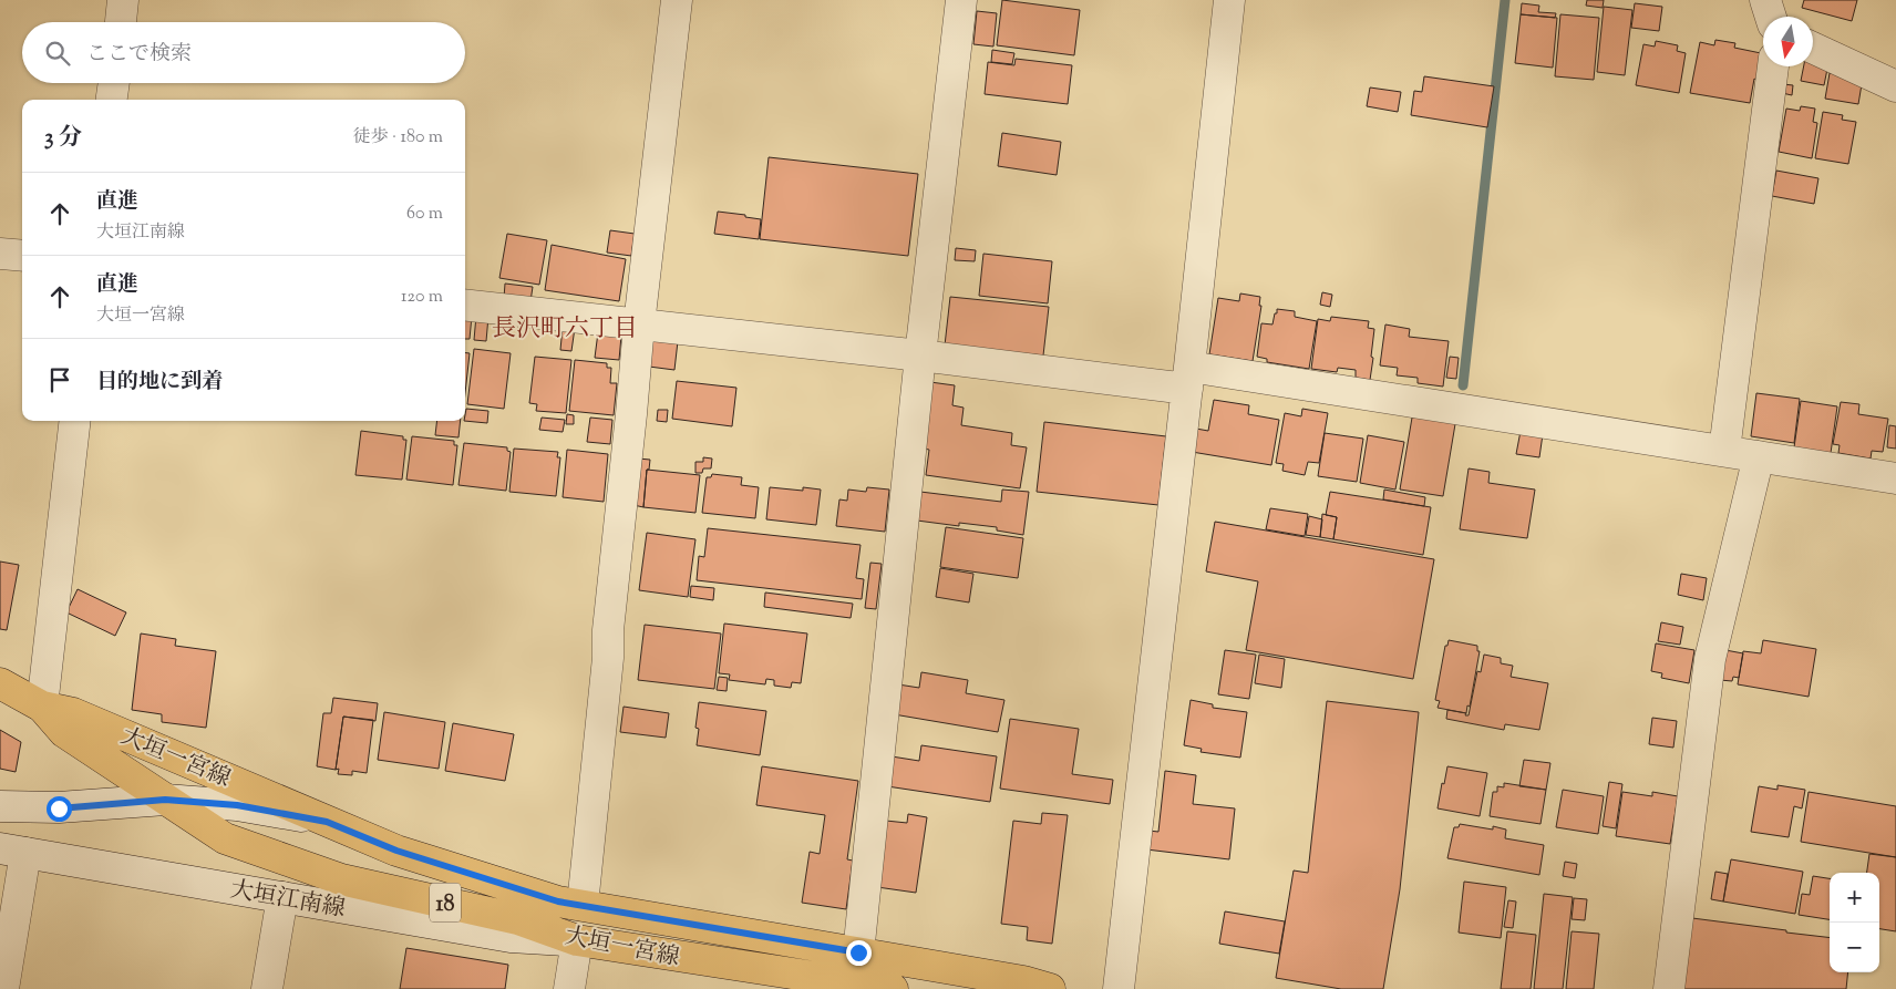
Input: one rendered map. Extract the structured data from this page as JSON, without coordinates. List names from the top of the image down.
{
  "streets": {
    "main road": ["大垣一宮線", "18"],
    "street": ["大垣江南線"]
  },
  "crossings": [
    ["大垣一宮線", "大垣江南線"]
  ],
  "districts": ["長沢町六丁目"],
  "north": "bottom",
  "page": {
    "search": "ここで検索",
    "heading": ["3 分", "徒歩 · 180 m"],
    "list": [
      ["直進", "大垣江南線", "60 m"],
      ["直進", "大垣一宮線", "120 m"],
      "目的地に到着"
    ],
    "map_buttons": ["+", "−"]
  }
}
